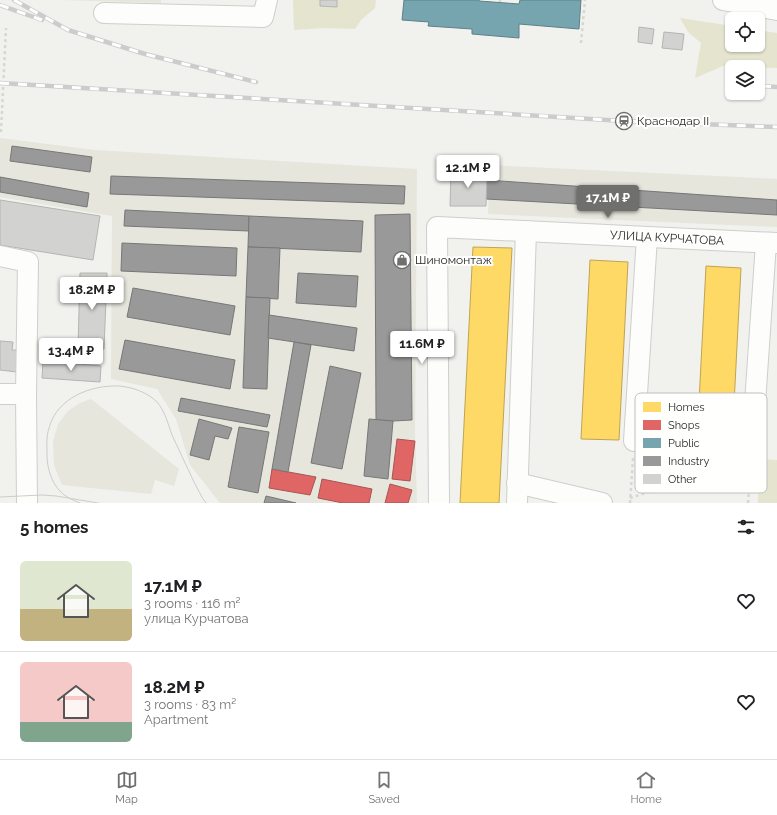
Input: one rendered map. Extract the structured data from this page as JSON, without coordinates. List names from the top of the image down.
{
  "streets": {
    "street": ["УЛИЦА КУРЧАТОВА"]
  },
  "places": {
    "station": ["Краснодар II"],
    "shop": ["Шиномонтаж"]
  },
  "legend": [
    "Homes",
    "Shops",
    "Public",
    "Industry",
    "Other"
  ],
  "page": {
    "price": [
      "12.1M ₽",
      "17.1M ₽",
      "18.2M ₽",
      "11.6M ₽",
      "13.4M ₽"
    ],
    "heading": "5 homes",
    "list": [
      {
        "name": "17.1M ₽",
        "note": "3 rooms · 116 m² · улица Курчатова"
      },
      {
        "name": "18.2M ₽",
        "note": "3 rooms · 83 m² · Apartment"
      }
    ],
    "tabs": ["Map", "Saved", "Home"]
  }
}
